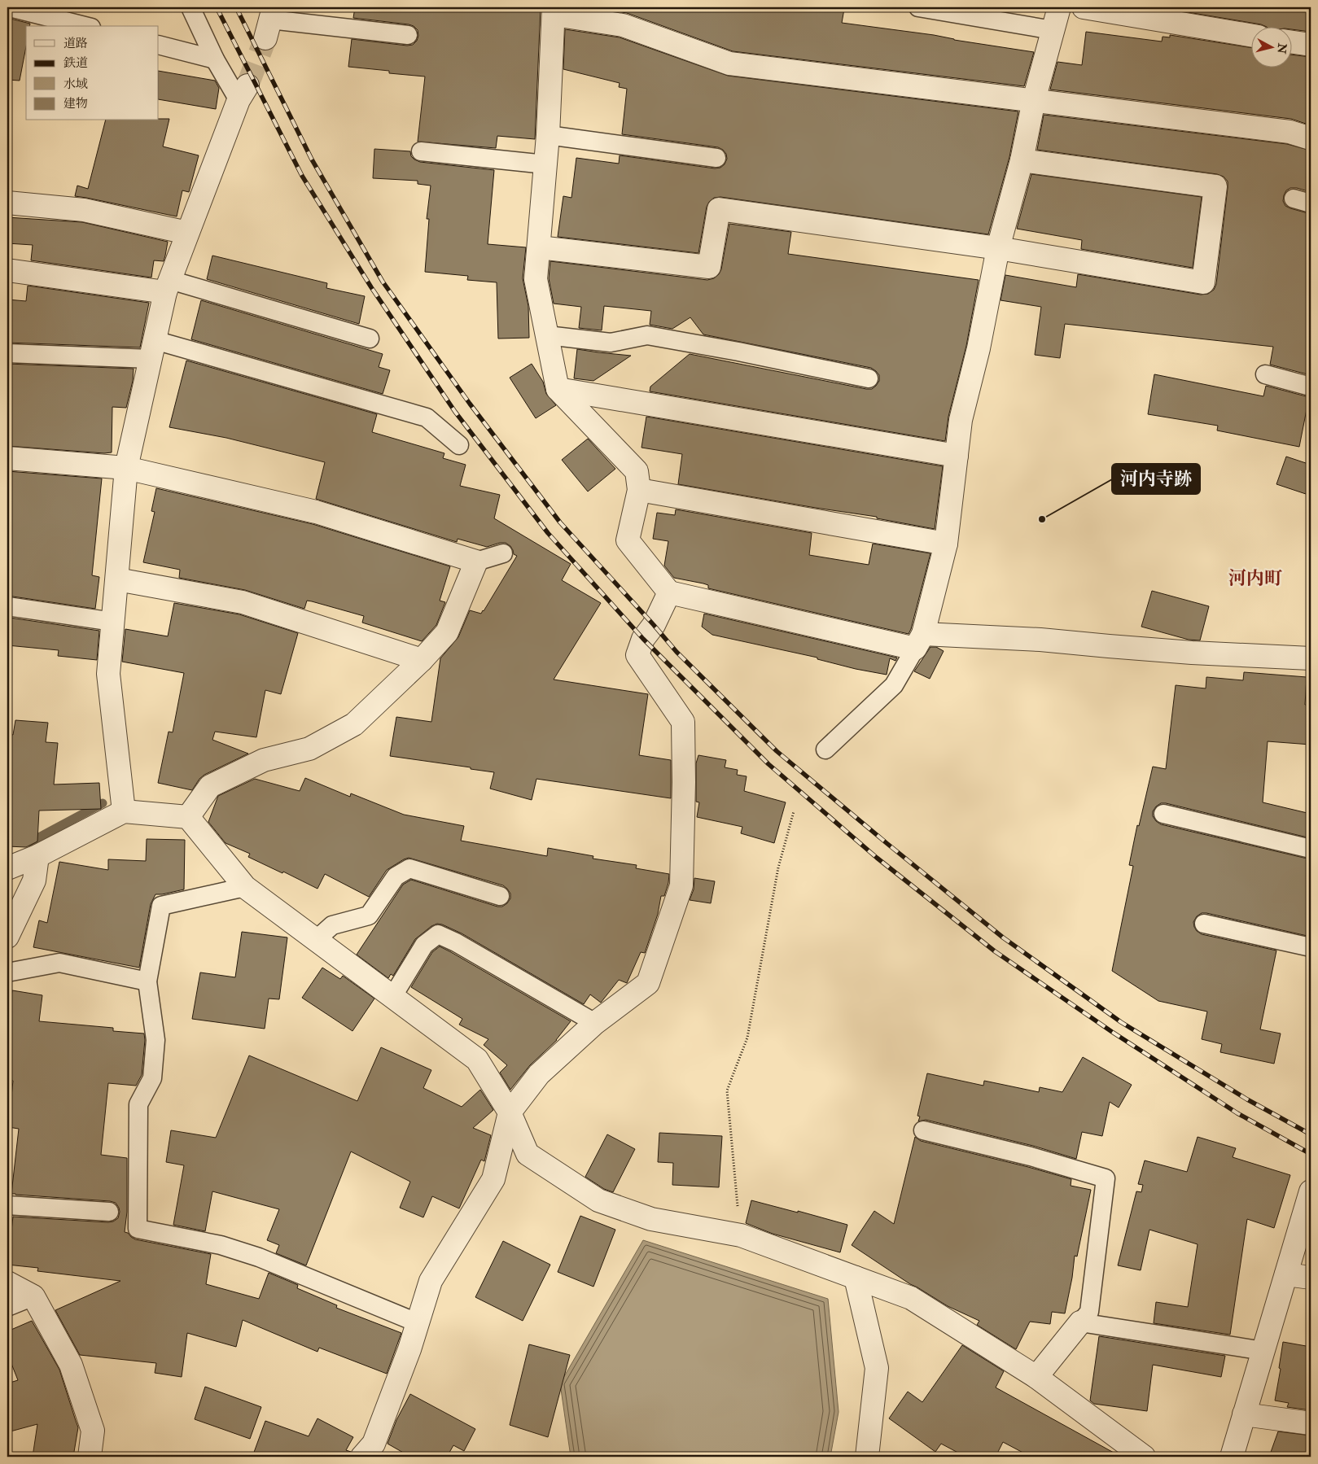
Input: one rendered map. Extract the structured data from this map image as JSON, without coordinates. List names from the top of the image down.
{
  "districts": ["河内町"],
  "places": ["河内寺跡"],
  "legend": [
    "道路",
    "鉄道",
    "水域",
    "建物"
  ],
  "north": "right"
}
